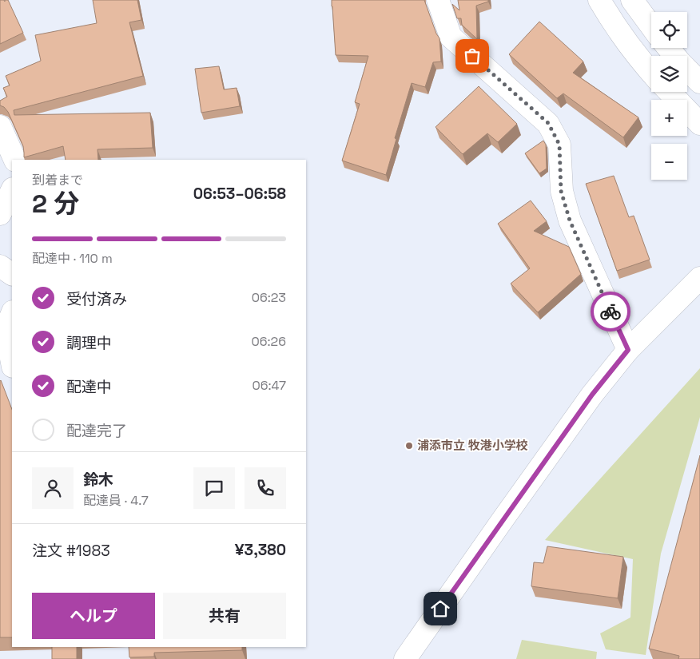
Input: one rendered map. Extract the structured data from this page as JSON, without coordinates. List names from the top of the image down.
{
  "places": ["浦添市立 牧港小学校"],
  "page": {
    "map_buttons": ["+", "−"],
    "heading": ["2 分", "到着まで", "06:53–06:58"],
    "panel": [
      "鈴木",
      "配達員 · 4.7",
      "注文 #1983",
      "¥3,380"
    ],
    "bar": "配達中 · 110 m",
    "list": [
      ["受付済み", "06:23"],
      ["調理中", "06:26"],
      ["配達中", "06:47"],
      "配達完了"
    ],
    "buttons": ["ヘルプ", "共有"]
  }
}
